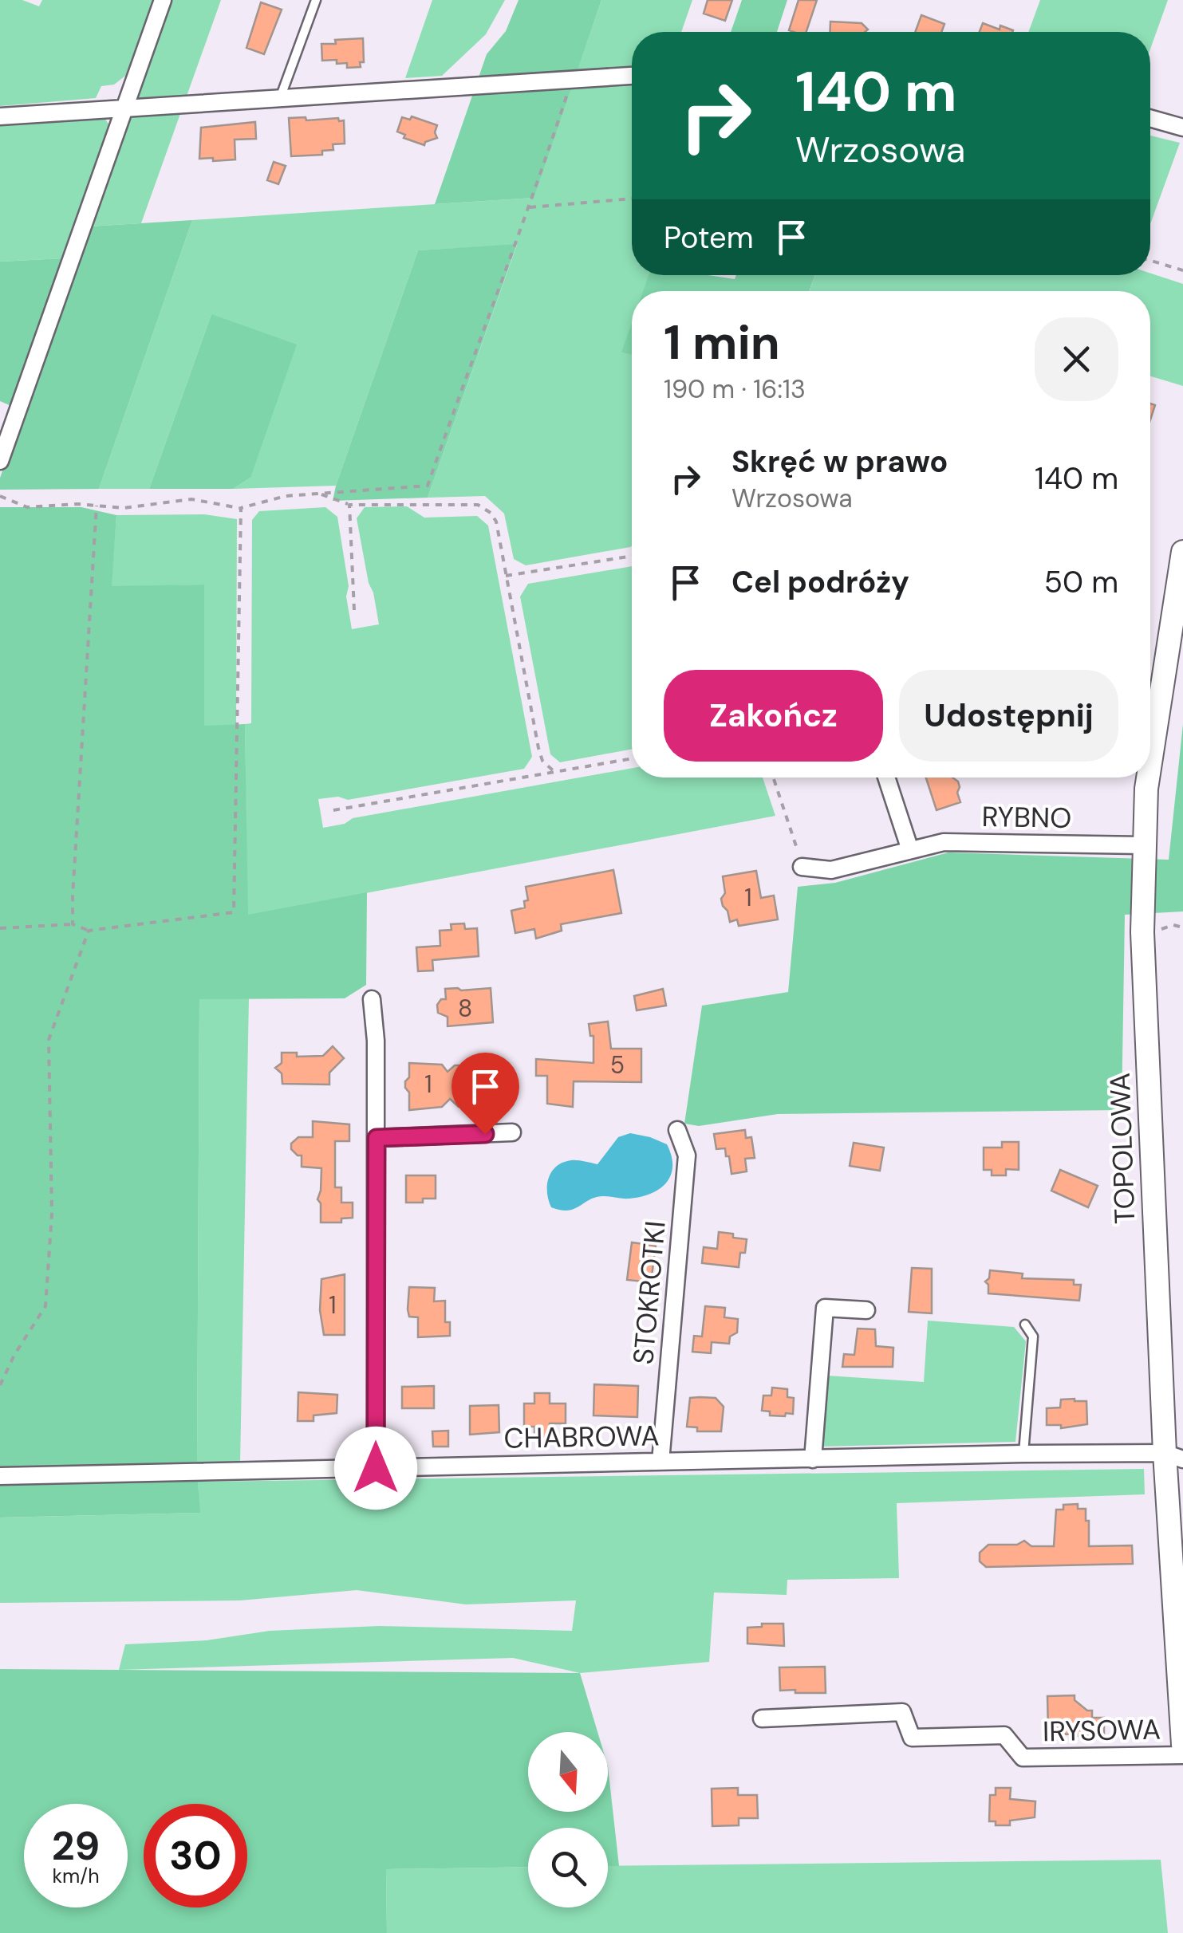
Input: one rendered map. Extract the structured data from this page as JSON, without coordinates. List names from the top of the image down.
{
  "streets": {
    "street": [
      "RYBNO",
      "TOPOLOWA",
      "STOKROTKI",
      "CHABROWA",
      "IRYSOWA"
    ]
  },
  "crossings": [
    ["RYBNO", "TOPOLOWA"],
    ["TOPOLOWA", "CHABROWA"],
    ["STOKROTKI", "CHABROWA"]
  ],
  "house_numbers": [
    "1",
    "8",
    "5",
    "1",
    "1"
  ],
  "north": "bottom",
  "page": {
    "turn": ["140 m", "Wrzosowa"],
    "then": "Potem",
    "heading": ["1 min", "190 m · 16:13"],
    "list": [
      {
        "name": "Skręć w prawo",
        "note": "Wrzosowa",
        "value": "140 m"
      },
      {
        "name": "Cel podróży",
        "value": "50 m"
      }
    ],
    "buttons": ["Zakończ", "Udostępnij"],
    "speed": "29 km/h",
    "limit": "30"
  }
}
